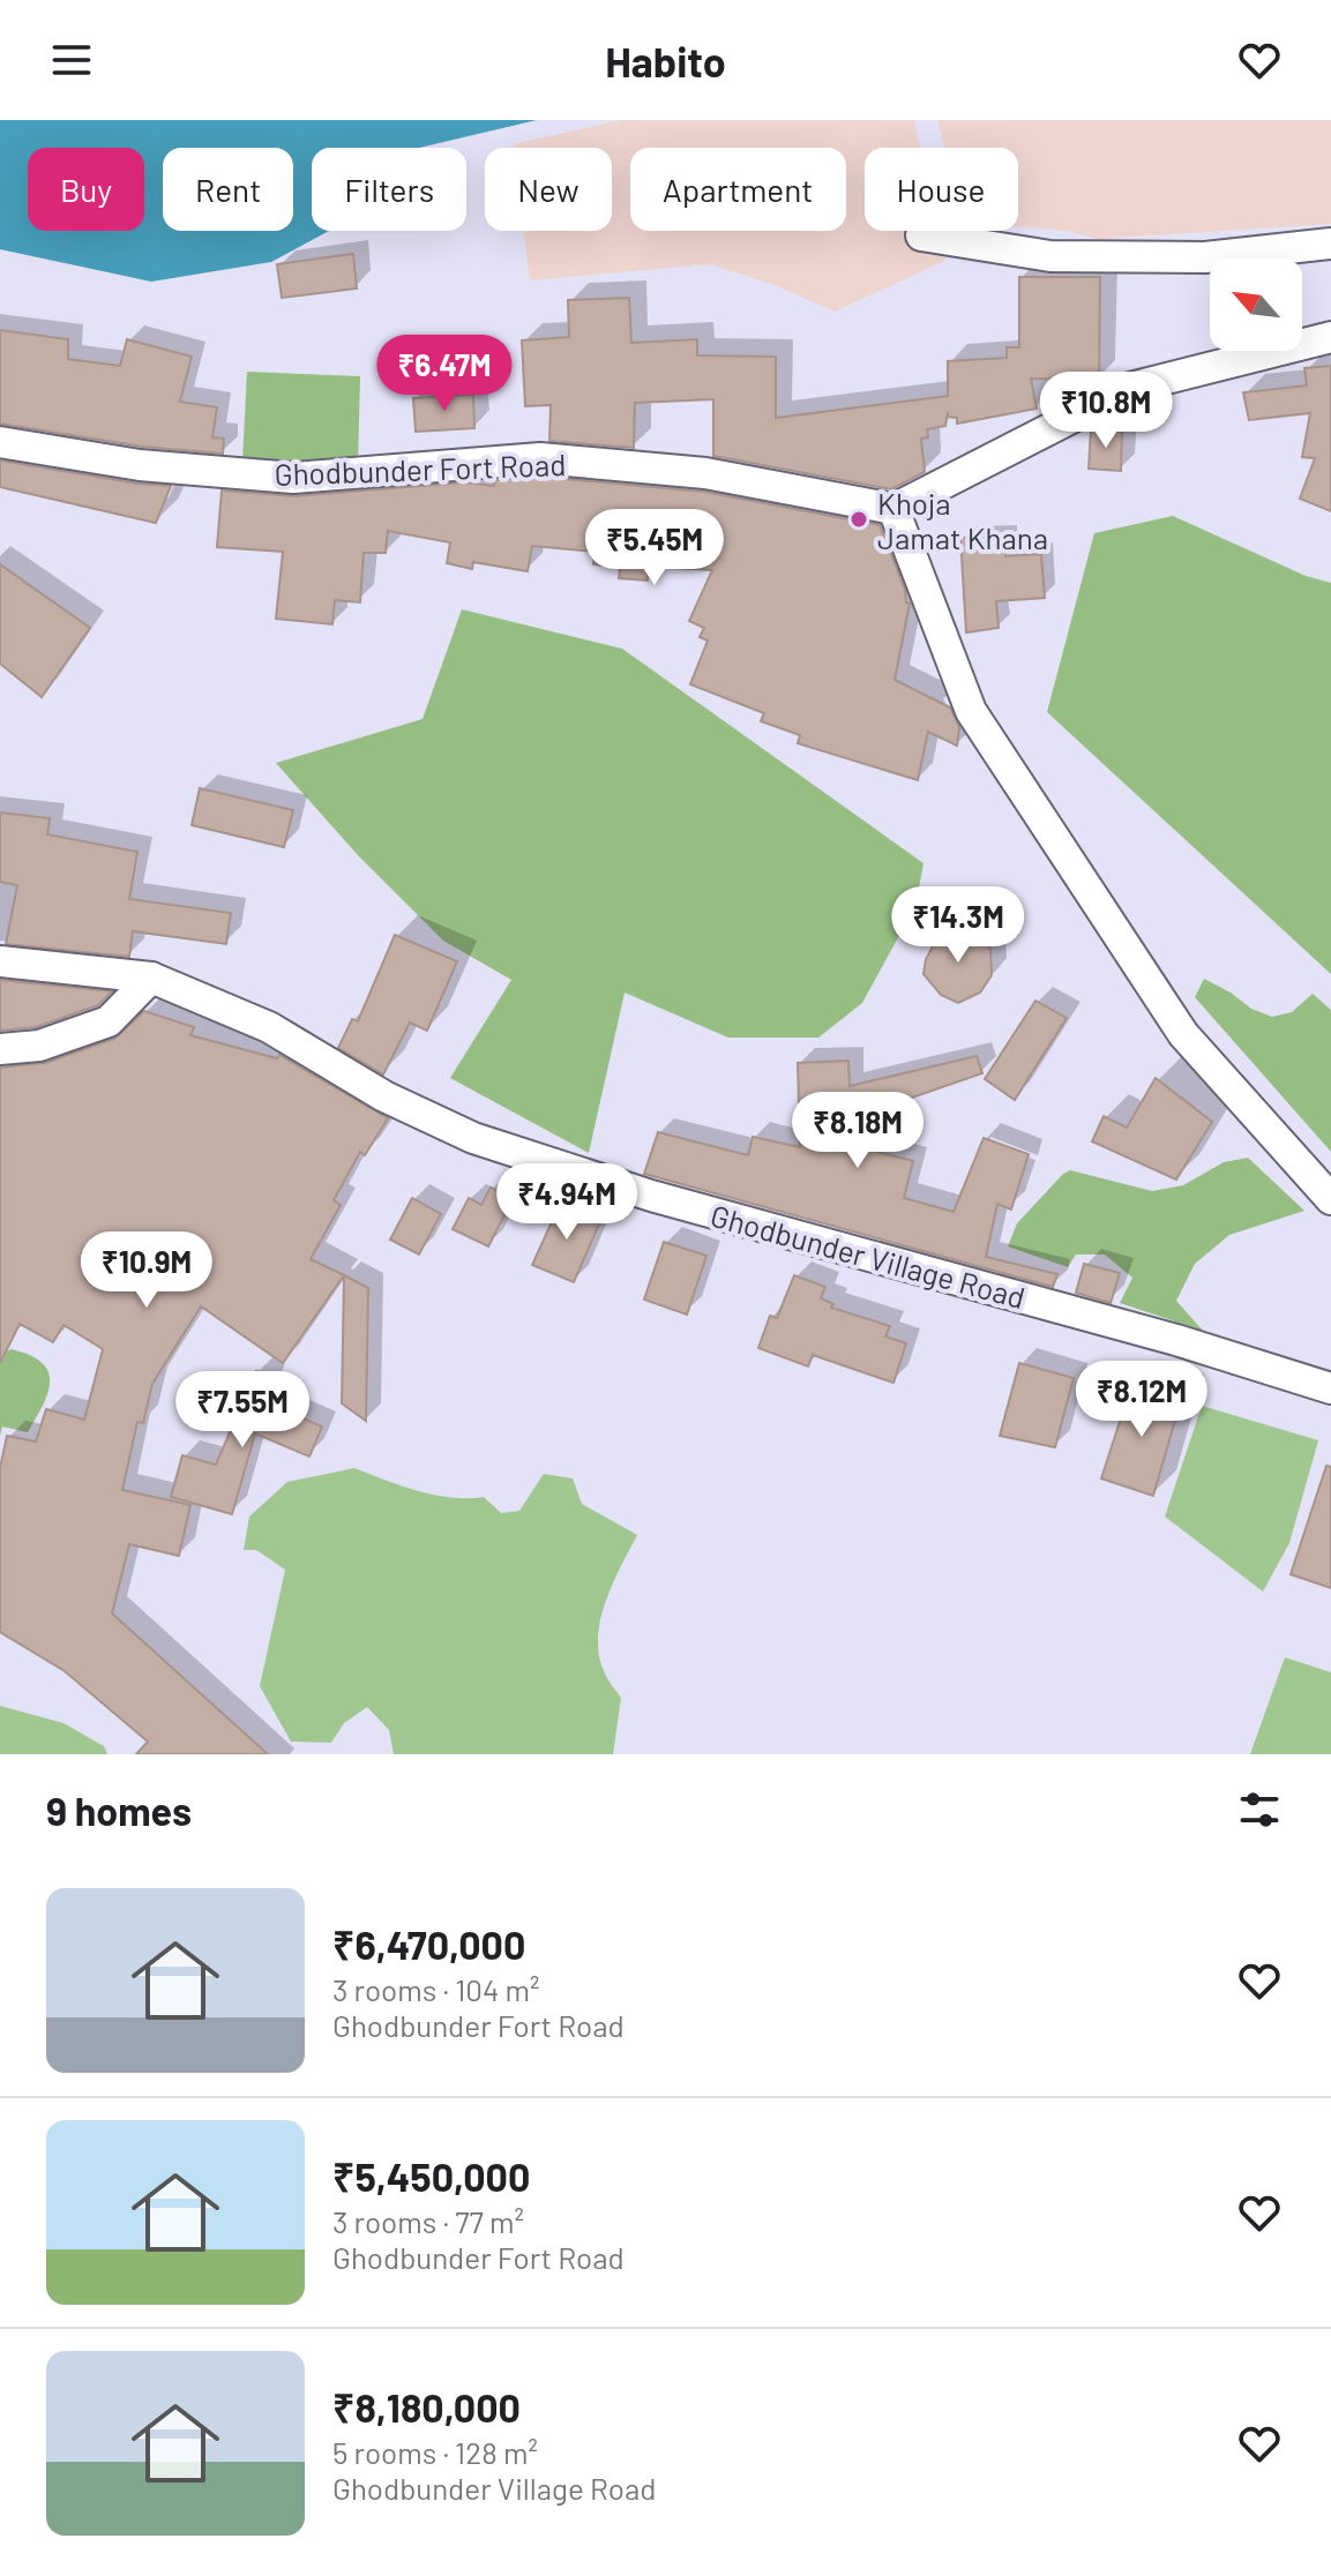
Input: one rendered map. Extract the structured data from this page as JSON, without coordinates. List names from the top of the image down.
{
  "streets": {
    "street": ["Ghodbunder Fort Road", "Ghodbunder Village Road"]
  },
  "places": ["Khoja Jamat Khana"],
  "north": "top left",
  "page": {
    "header": "Habito",
    "chip": [
      "Buy",
      "Rent",
      "Filters",
      "New",
      "Apartment",
      "House"
    ],
    "price": [
      "₹6.47M",
      "₹10.8M",
      "₹5.45M",
      "₹14.3M",
      "₹8.18M",
      "₹4.94M",
      "₹10.9M",
      "₹8.12M",
      "₹7.55M"
    ],
    "heading": "9 homes",
    "list": [
      {
        "name": "₹6,470,000",
        "note": "3 rooms · 104 m² · Ghodbunder Fort Road"
      },
      {
        "name": "₹5,450,000",
        "note": "3 rooms · 77 m² · Ghodbunder Fort Road"
      },
      {
        "name": "₹8,180,000",
        "note": "5 rooms · 128 m² · Ghodbunder Village Road"
      }
    ]
  }
}
